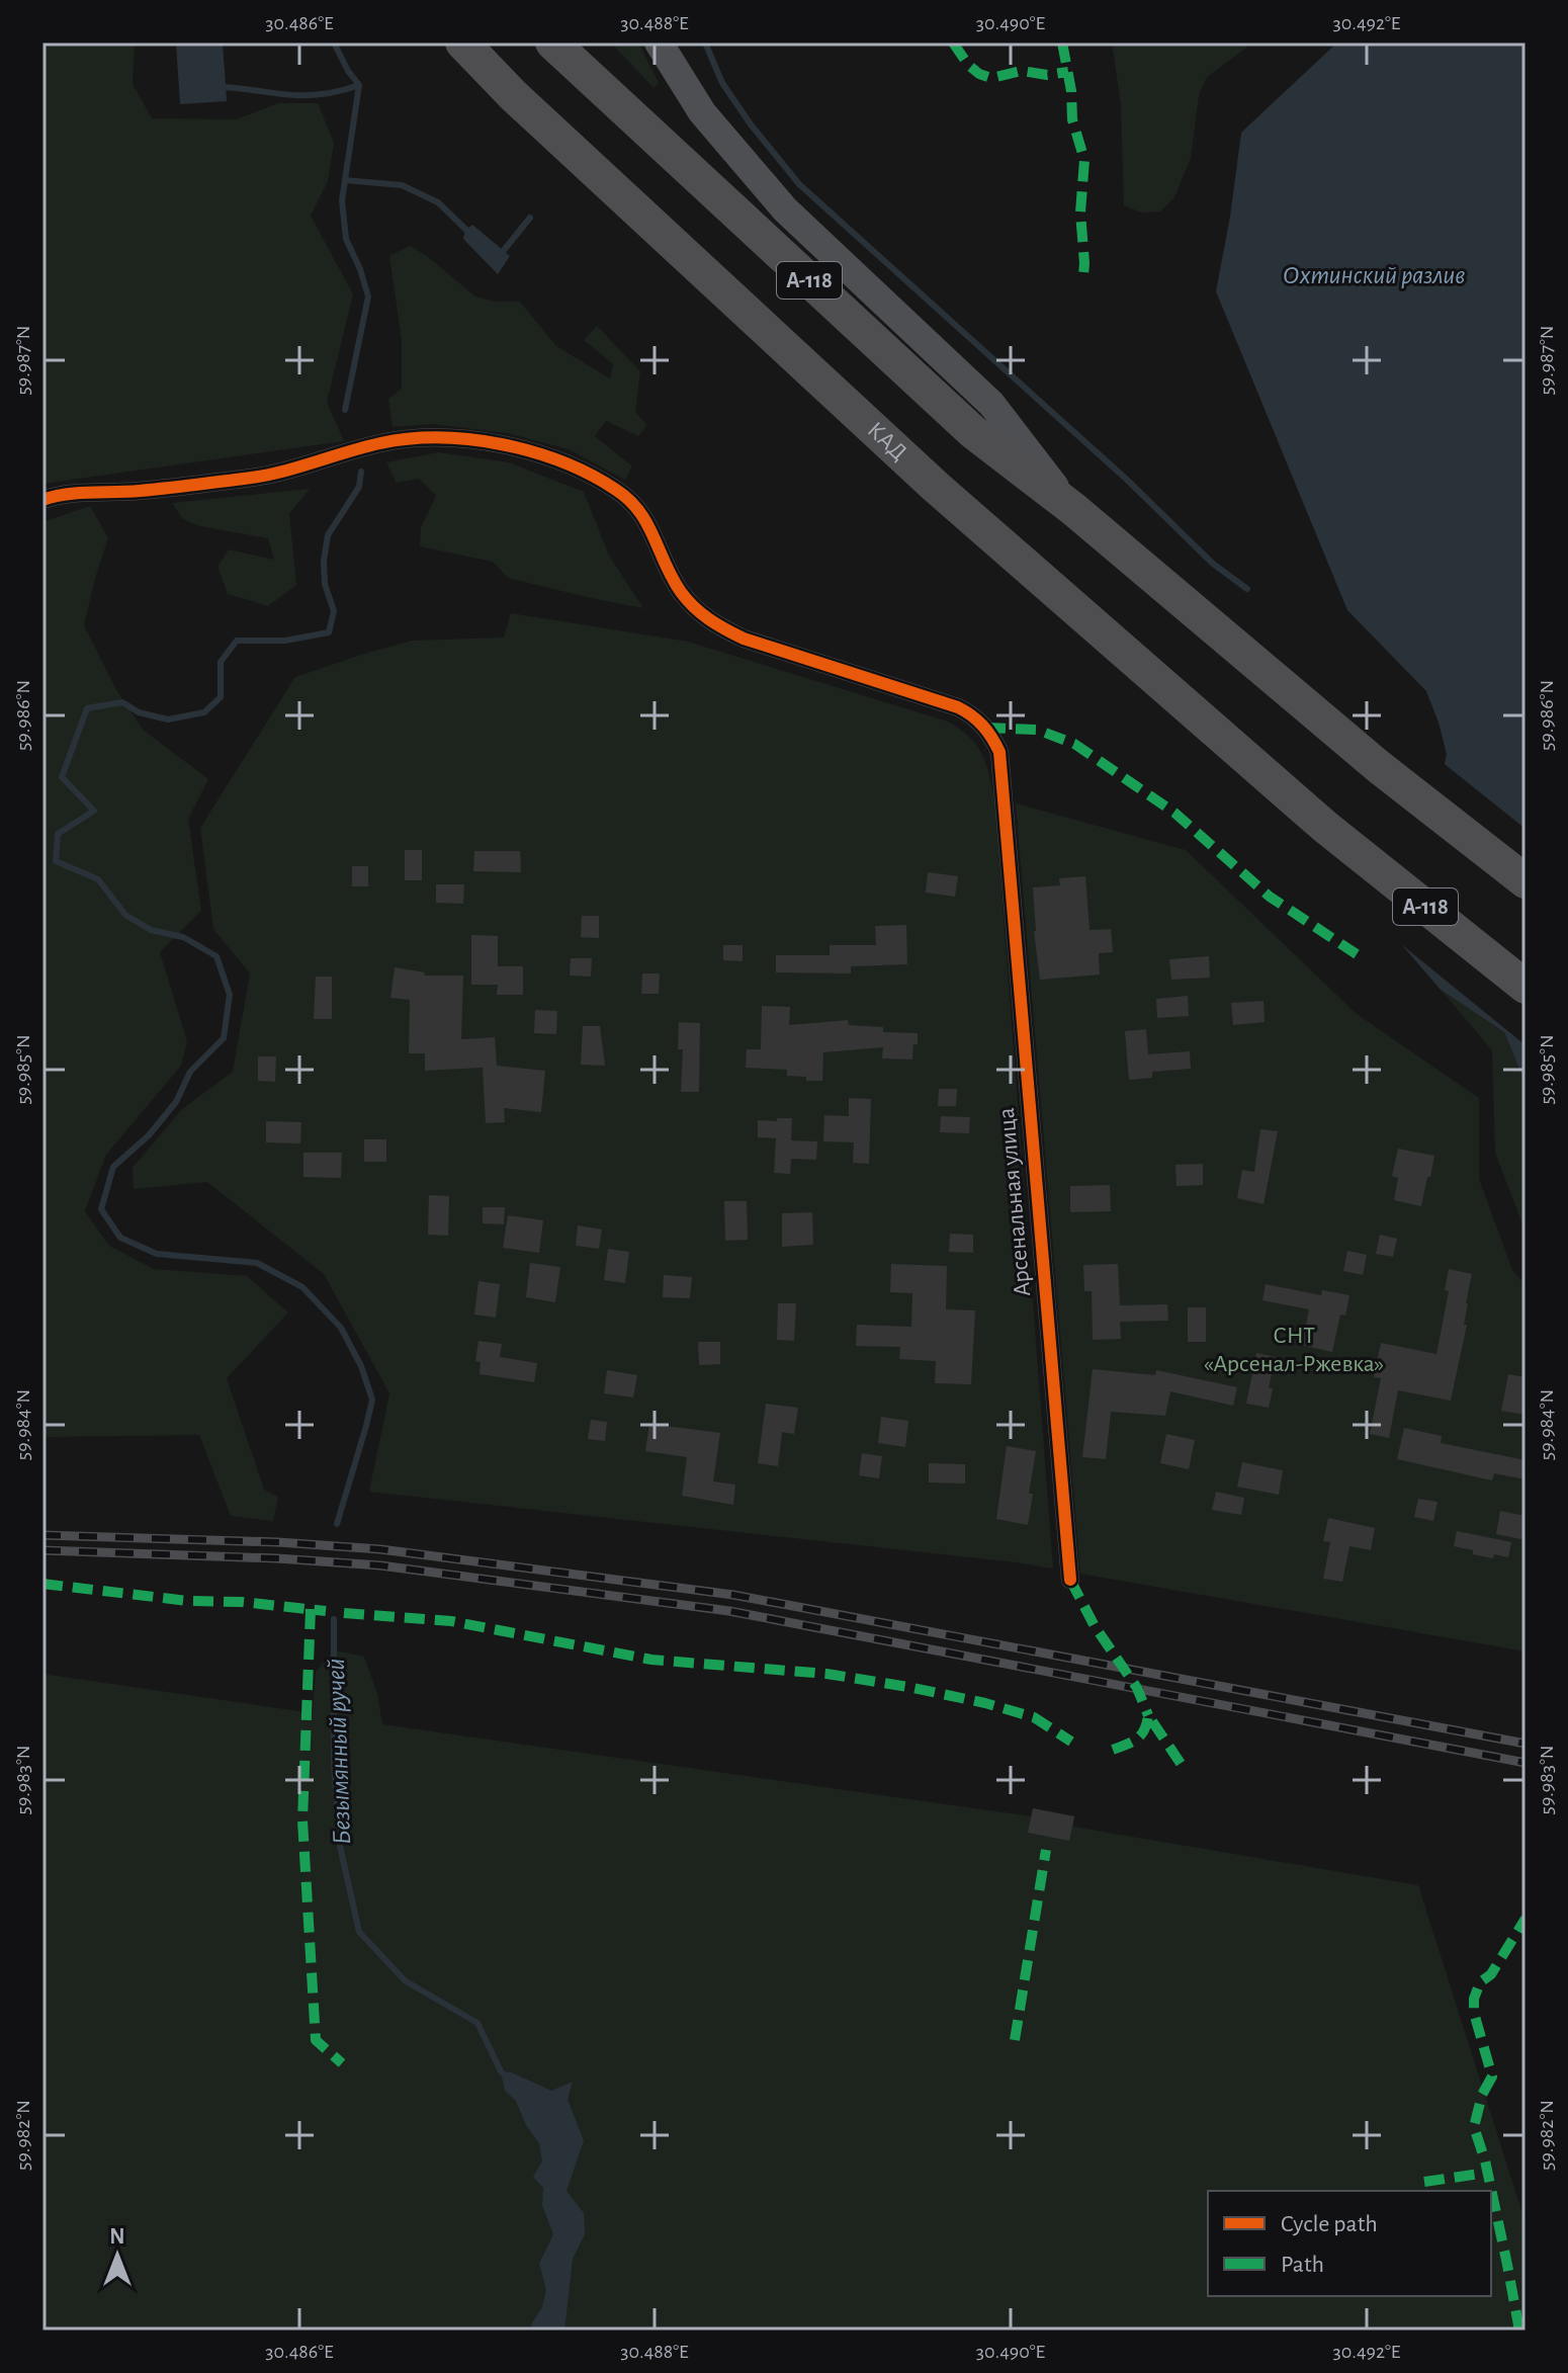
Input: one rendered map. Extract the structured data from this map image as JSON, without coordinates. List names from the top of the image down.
{
  "streets": {
    "highway": ["А-118", "КАД"],
    "street": ["Арсенальная улица"]
  },
  "water": ["Охтинский разлив", "Безымянный ручей"],
  "parks": ["СНТ «Арсенал-Ржевка»"],
  "legend": ["Cycle path", "Path"],
  "north": "top",
  "coordinates": [
    "30.486°E",
    "30.488°E",
    "30.490°E",
    "30.492°E",
    "59.987°N",
    "59.986°N",
    "59.985°N",
    "59.984°N",
    "59.983°N",
    "59.982°N"
  ]
}
